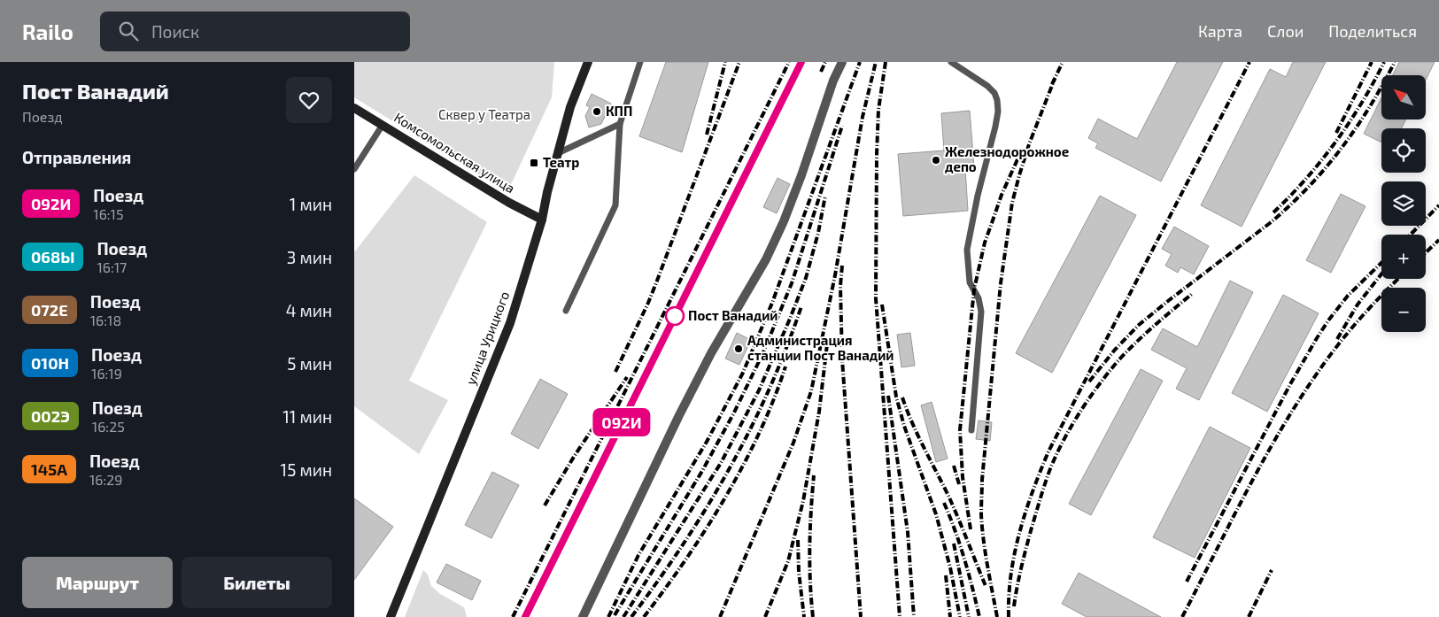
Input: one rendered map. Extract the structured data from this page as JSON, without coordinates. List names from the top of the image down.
{
  "streets": {
    "street": ["Комсомольская улица", "улица Урицкого"]
  },
  "crossings": [
    ["Комсомольская улица", "улица Урицкого"]
  ],
  "parks": ["Сквер у Театра"],
  "places": {
    "other": [
      "КПП",
      "Железнодорожное депо",
      "Пост Ванадий",
      "Администрация станции Пост Ванадий"
    ],
    "transit": ["Театр"]
  },
  "north": "top left",
  "page": {
    "header": "Railo",
    "search": "Поиск",
    "nav": ["Карта", "Слои", "Поделиться"],
    "heading": [
      ["Пост Ванадий", "Поезд"],
      "Отправления"
    ],
    "on_map": "092И",
    "map_buttons": ["+", "−"],
    "list": [
      {
        "mark": "092И",
        "name": "Поезд",
        "note": "16:15",
        "value": "1 мин"
      },
      {
        "mark": "068Ы",
        "name": "Поезд",
        "note": "16:17",
        "value": "3 мин"
      },
      {
        "mark": "072Е",
        "name": "Поезд",
        "note": "16:18",
        "value": "4 мин"
      },
      {
        "mark": "010Н",
        "name": "Поезд",
        "note": "16:19",
        "value": "5 мин"
      },
      {
        "mark": "002Э",
        "name": "Поезд",
        "note": "16:25",
        "value": "11 мин"
      },
      {
        "mark": "145А",
        "name": "Поезд",
        "note": "16:29",
        "value": "15 мин"
      }
    ],
    "buttons": ["Маршрут", "Билеты"]
  }
}
